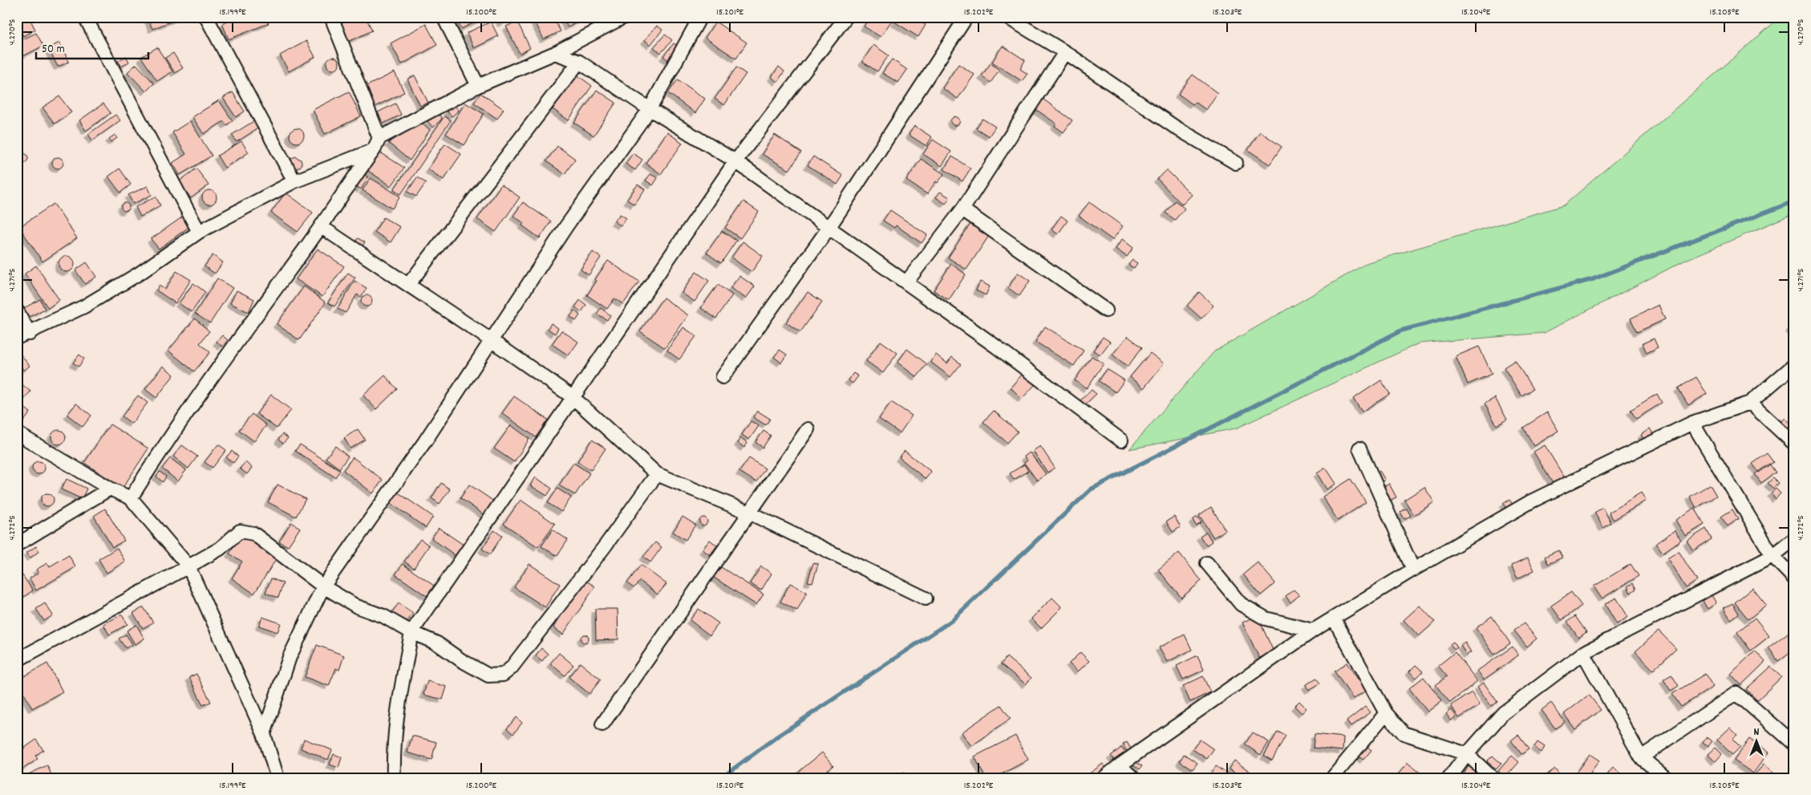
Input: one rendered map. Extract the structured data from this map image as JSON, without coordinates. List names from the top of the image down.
{
  "scale_bar": "50 m",
  "north": "top",
  "coordinates": [
    "15.199°E",
    "15.200°E",
    "15.201°E",
    "15.202°E",
    "15.203°E",
    "15.204°E",
    "15.205°E",
    "4.270°S",
    "4.271°S",
    "4.272°S"
  ]
}
